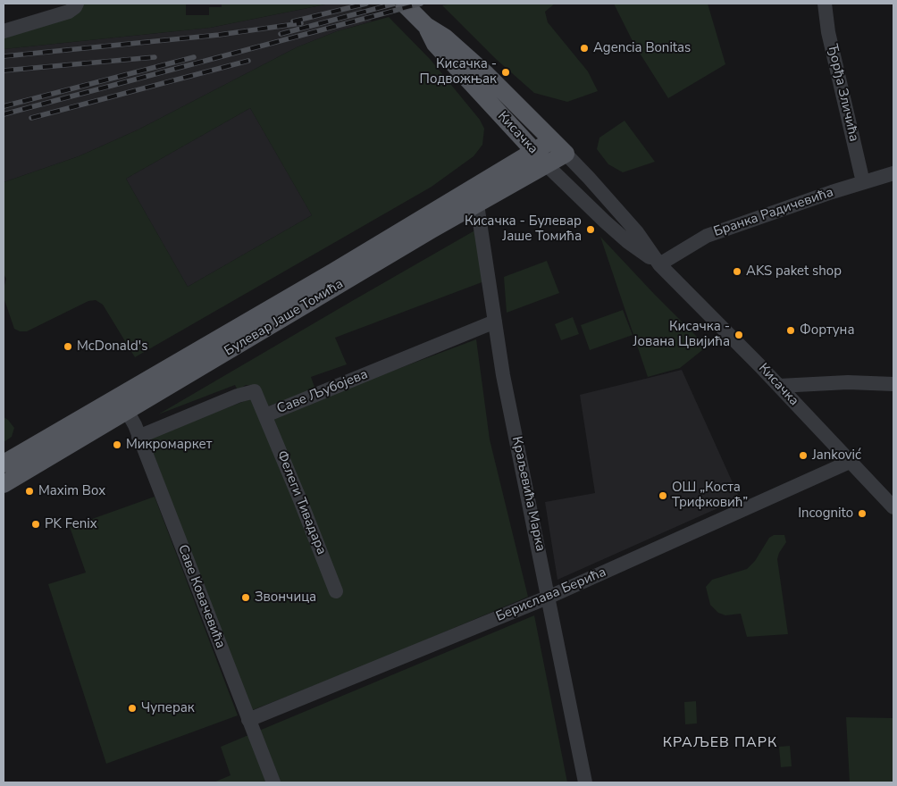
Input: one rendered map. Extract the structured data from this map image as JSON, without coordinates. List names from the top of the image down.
{
  "streets": {
    "main road": ["Кисачка", "Булевар Јаше Томића"],
    "street": [
      "Ђорђа Зличића",
      "Бранка Радичевића",
      "Саве Љубојева",
      "Краљевића Марка",
      "Фелеги Тивадара",
      "Берислава Берића",
      "Саве Ковачевића"
    ]
  },
  "crossings": [
    ["Ђорђа Зличића", "Бранка Радичевића"],
    ["Кисачка", "Бранка Радичевића"],
    ["Кисачка", "Булевар Јаше Томића"],
    ["Кисачка", "Берислава Берића"],
    ["Булевар Јаше Томића", "Краљевића Марка"],
    ["Булевар Јаше Томића", "Саве Ковачевића"],
    ["Саве Љубојева", "Краљевића Марка"],
    ["Саве Љубојева", "Фелеги Тивадара"],
    ["Саве Љубојева", "Саве Ковачевића"],
    ["Краљевића Марка", "Берислава Берића"],
    ["Берислава Берића", "Саве Ковачевића"]
  ],
  "districts": ["КРАЉЕВ ПАРК"],
  "places": [
    "Agencia Bonitas",
    "Кисачка - Подвожњак",
    "Кисачка - Булевар Јаше Томића",
    "AKS paket shop",
    "Фортуна",
    "Кисачка - Јована Цвијића",
    "McDonald's",
    "Микромаркет",
    "Janković",
    "Maxim Box",
    "ОШ „Коста Трифковић”",
    "Incognito",
    "PK Fenix",
    "Звончица",
    "Чуперак"
  ]
}
